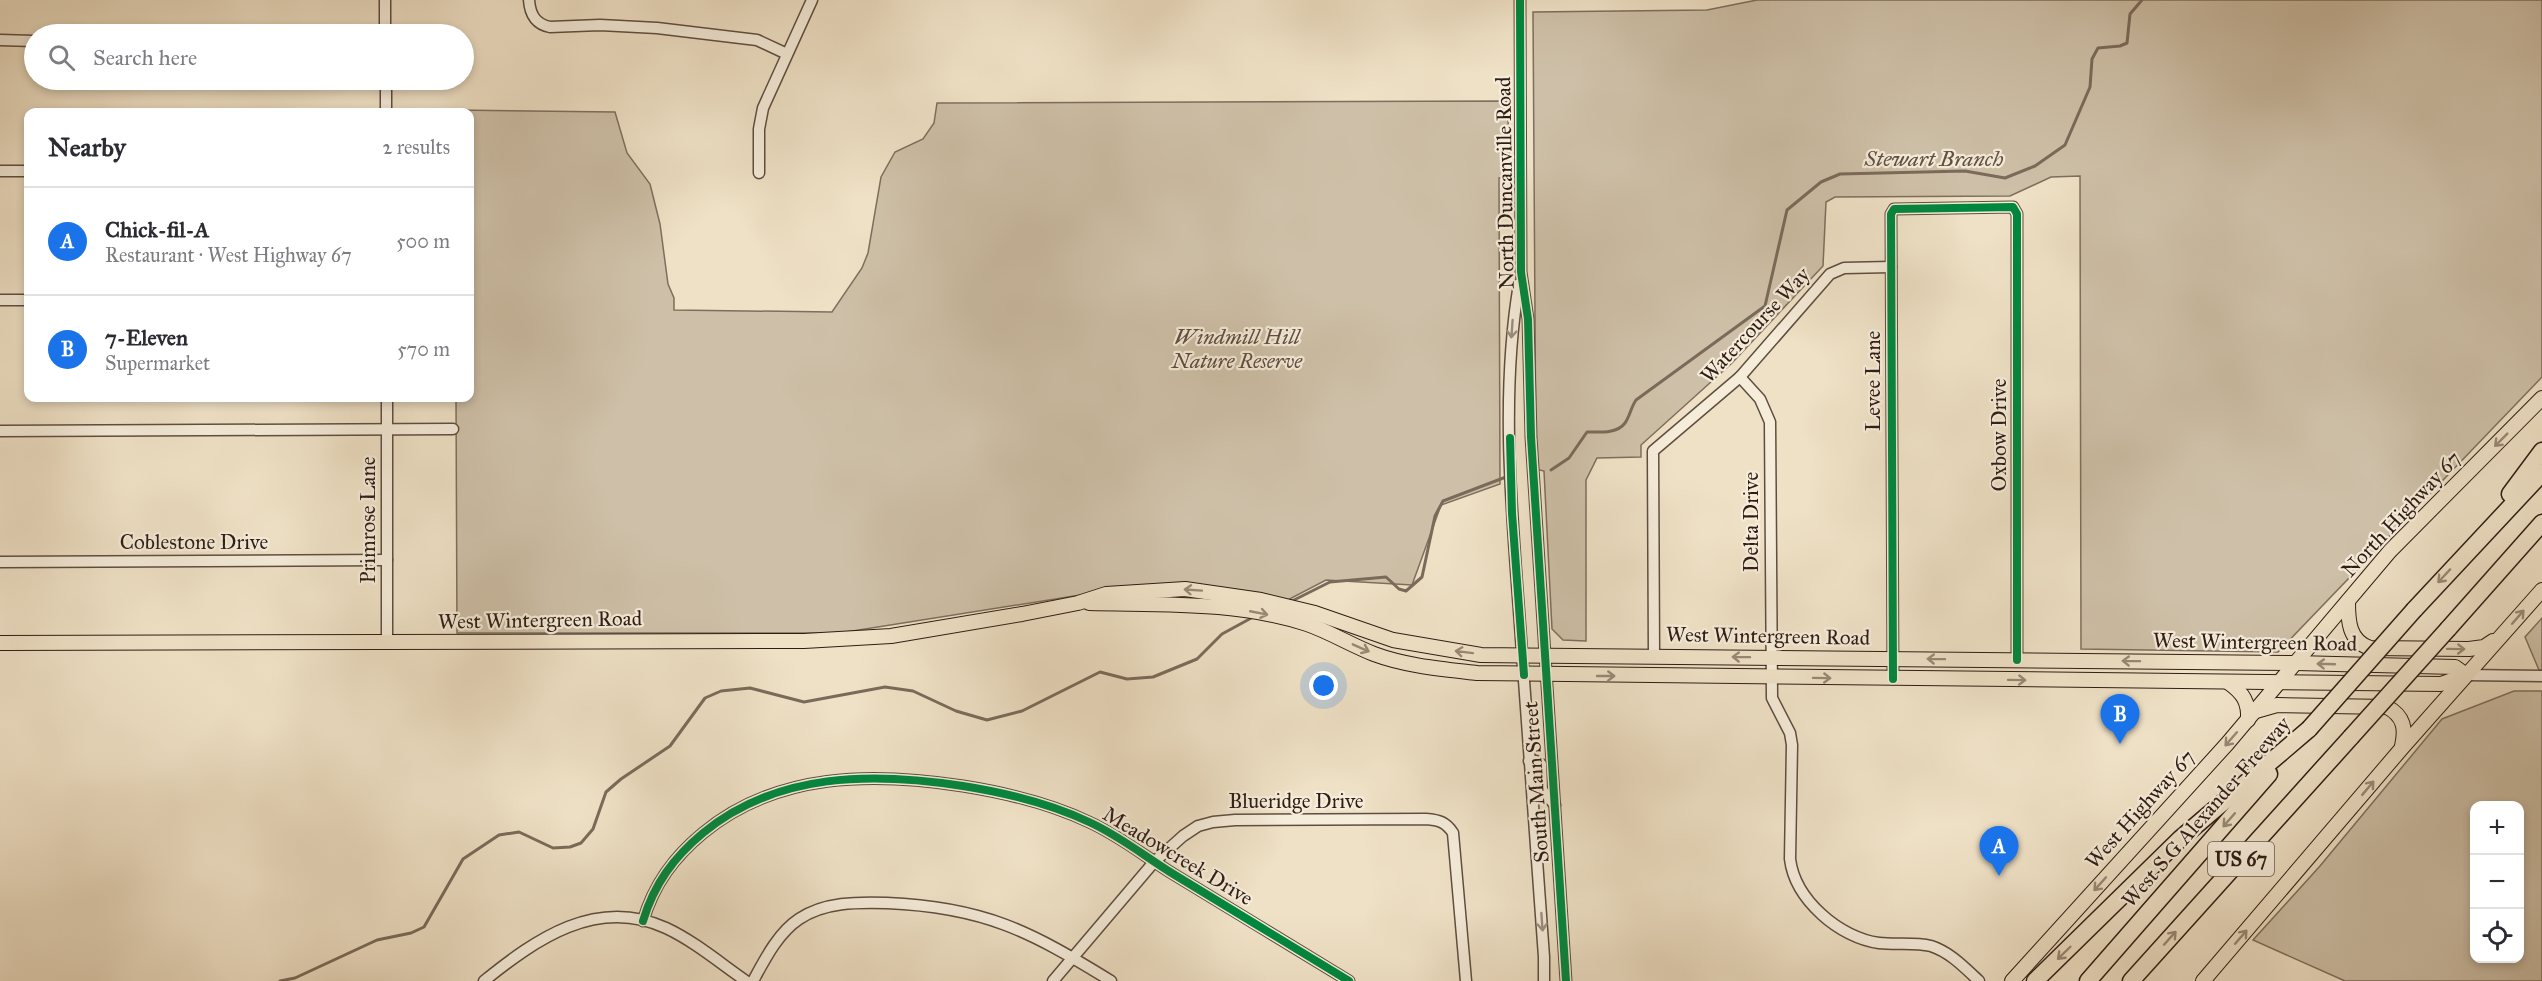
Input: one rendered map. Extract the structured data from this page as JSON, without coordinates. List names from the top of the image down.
{
  "streets": {
    "highway": ["West S G Alexander Freeway", "US 67"],
    "main road": ["North Highway 67", "West Wintergreen Road", "West Highway 67"],
    "street": [
      "North Duncanville Road",
      "Watercourse Way",
      "Levee Lane",
      "Oxbow Drive",
      "Primrose Lane",
      "Delta Drive",
      "Coblestone Drive",
      "South Main Street",
      "Blueridge Drive",
      "Meadowcreek Drive"
    ]
  },
  "crossings": [
    ["North Duncanville Road", "South Main Street"],
    ["Watercourse Way", "Levee Lane"],
    ["Watercourse Way", "Delta Drive"],
    ["Watercourse Way", "West Wintergreen Road"],
    ["Levee Lane", "Oxbow Drive"],
    ["Levee Lane", "West Wintergreen Road"],
    ["Oxbow Drive", "West Wintergreen Road"],
    ["North Highway 67", "West Wintergreen Road"],
    ["North Highway 67", "West Highway 67"],
    ["Primrose Lane", "Coblestone Drive"],
    ["Primrose Lane", "West Wintergreen Road"],
    ["Delta Drive", "West Wintergreen Road"],
    ["West Wintergreen Road", "South Main Street"],
    ["West Wintergreen Road", "West Highway 67"],
    ["Blueridge Drive", "Meadowcreek Drive"],
    ["West S G Alexander Freeway", "US 67"]
  ],
  "one_way": ["North Highway 67", "West Highway 67"],
  "water": ["Stewart Branch"],
  "parks": ["Windmill Hill Nature Reserve"],
  "page": {
    "search": "Search here",
    "heading": ["Nearby", "2 results"],
    "list": [
      {
        "mark": "A",
        "name": "Chick-fil-A",
        "note": "Restaurant · West Highway 67",
        "value": "500 m"
      },
      {
        "mark": "B",
        "name": "7-Eleven",
        "note": "Supermarket",
        "value": "570 m"
      }
    ],
    "pins": ["B", "A"],
    "map_buttons": ["+", "−"]
  }
}
